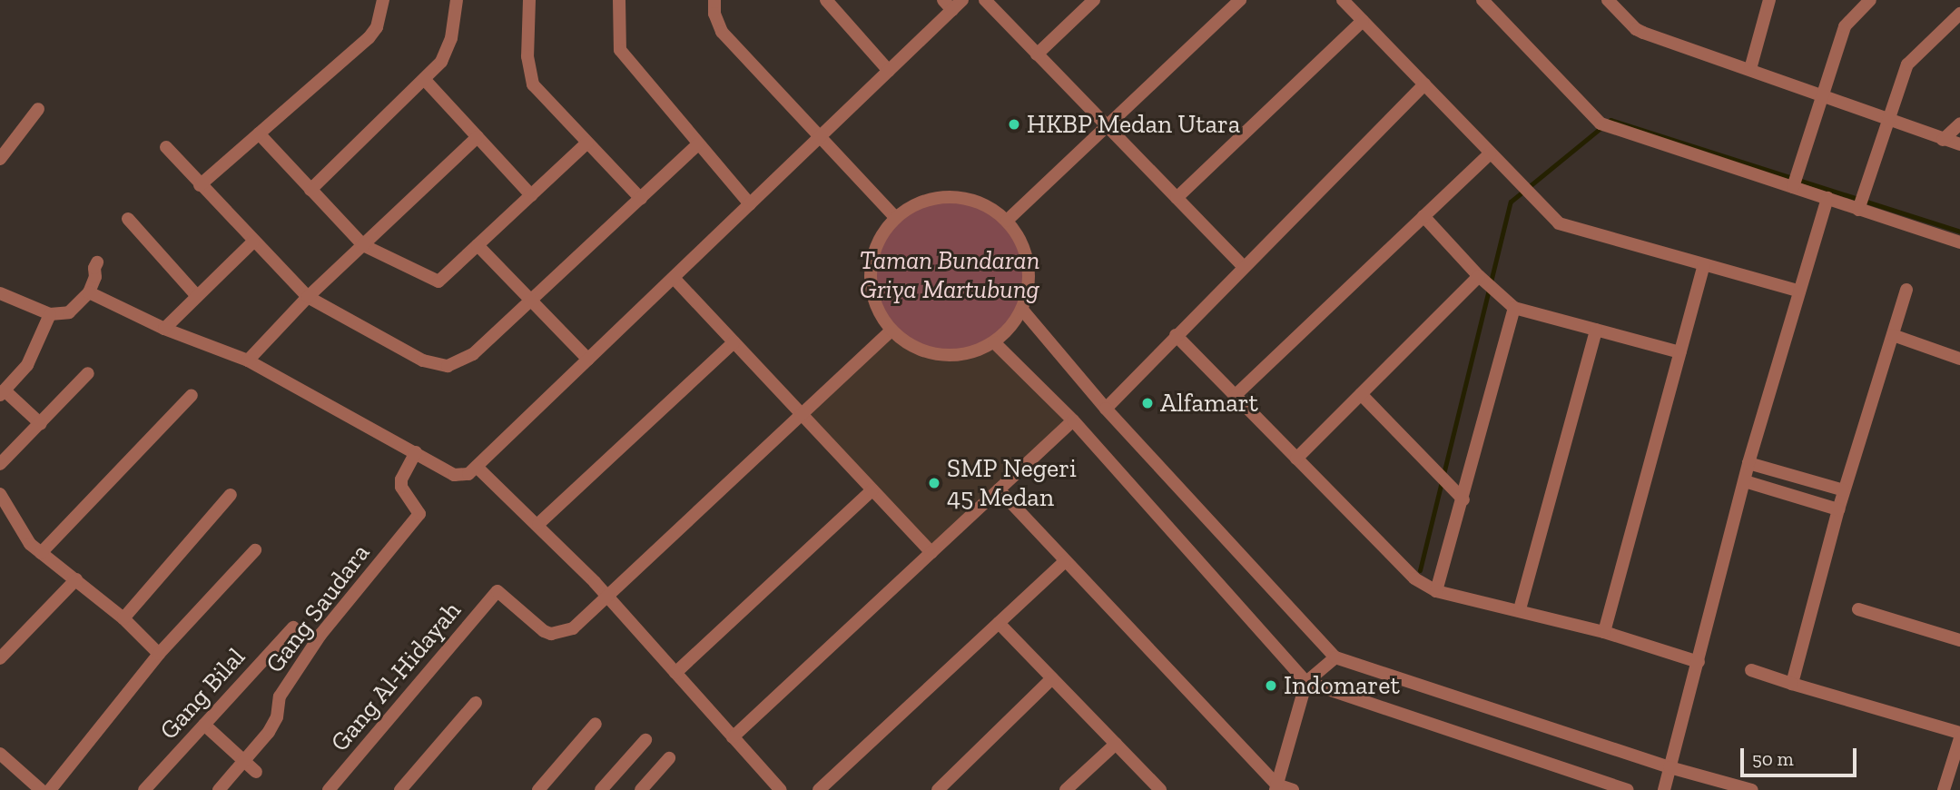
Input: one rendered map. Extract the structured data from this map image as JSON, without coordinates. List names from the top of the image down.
{
  "streets": {
    "street": ["Gang Saudara", "Gang Al-Hidayah", "Gang Bilal"]
  },
  "parks": ["Taman Bundaran Griya Martubung"],
  "places": [
    "HKBP Medan Utara",
    "Alfamart",
    "SMP Negeri 45 Medan",
    "Indomaret"
  ],
  "scale_bar": "50 m"
}
